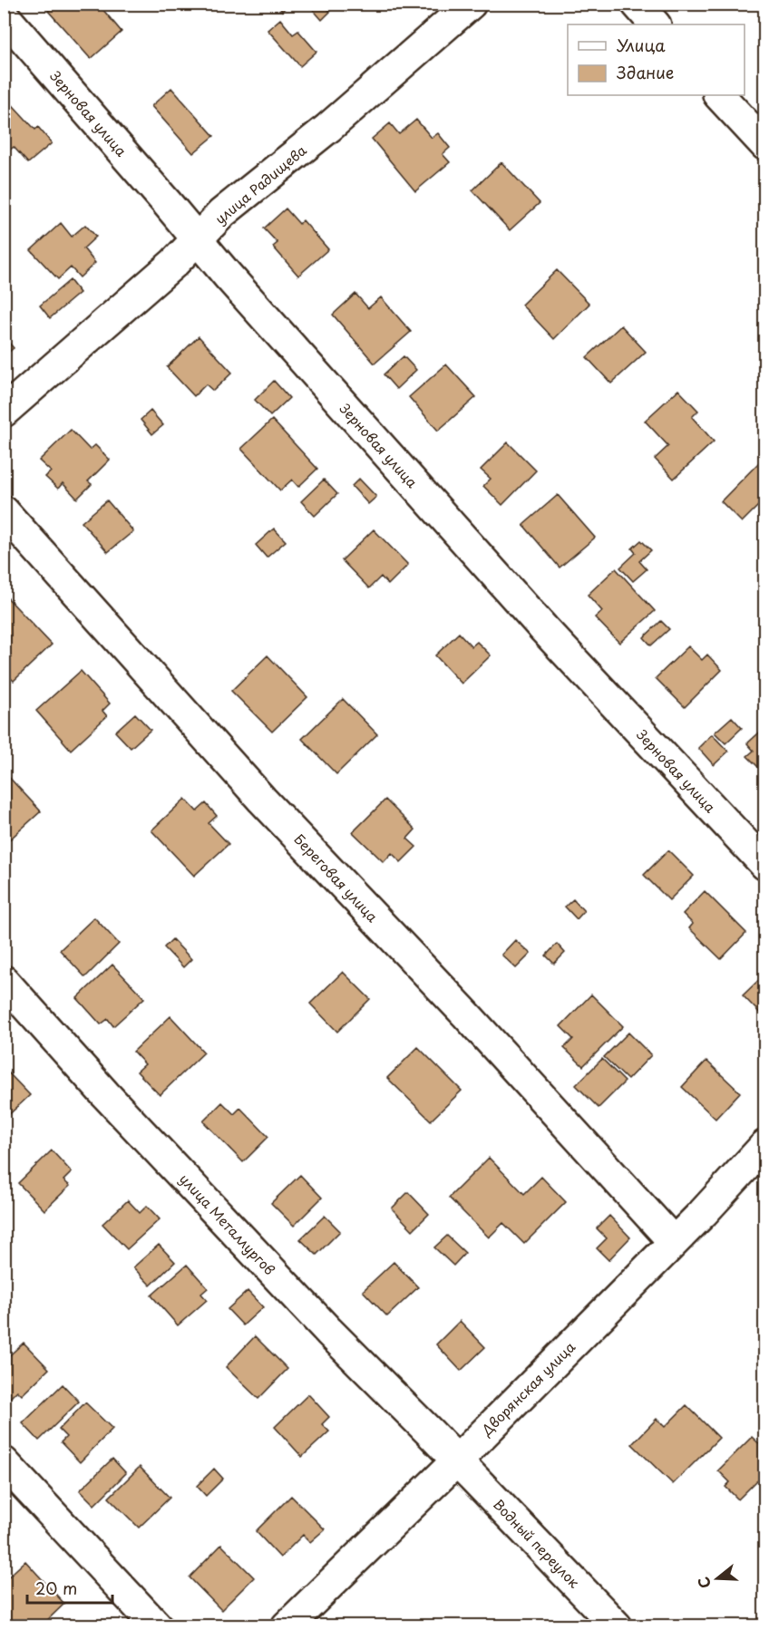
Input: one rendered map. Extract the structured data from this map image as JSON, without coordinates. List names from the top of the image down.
{
  "streets": {
    "street": [
      "Зерновая улица",
      "улица Радищева",
      "Береговая улица",
      "улица Металлургов",
      "Дворянская улица",
      "Водный переулок"
    ]
  },
  "crossings": [
    ["Зерновая улица", "улица Радищева"],
    ["Береговая улица", "Дворянская улица"],
    ["улица Металлургов", "Дворянская улица"],
    ["улица Металлургов", "Водный переулок"],
    ["Дворянская улица", "Водный переулок"]
  ],
  "legend": ["Улица", "Здание"],
  "scale_bar": "20 m",
  "north": "left"
}
